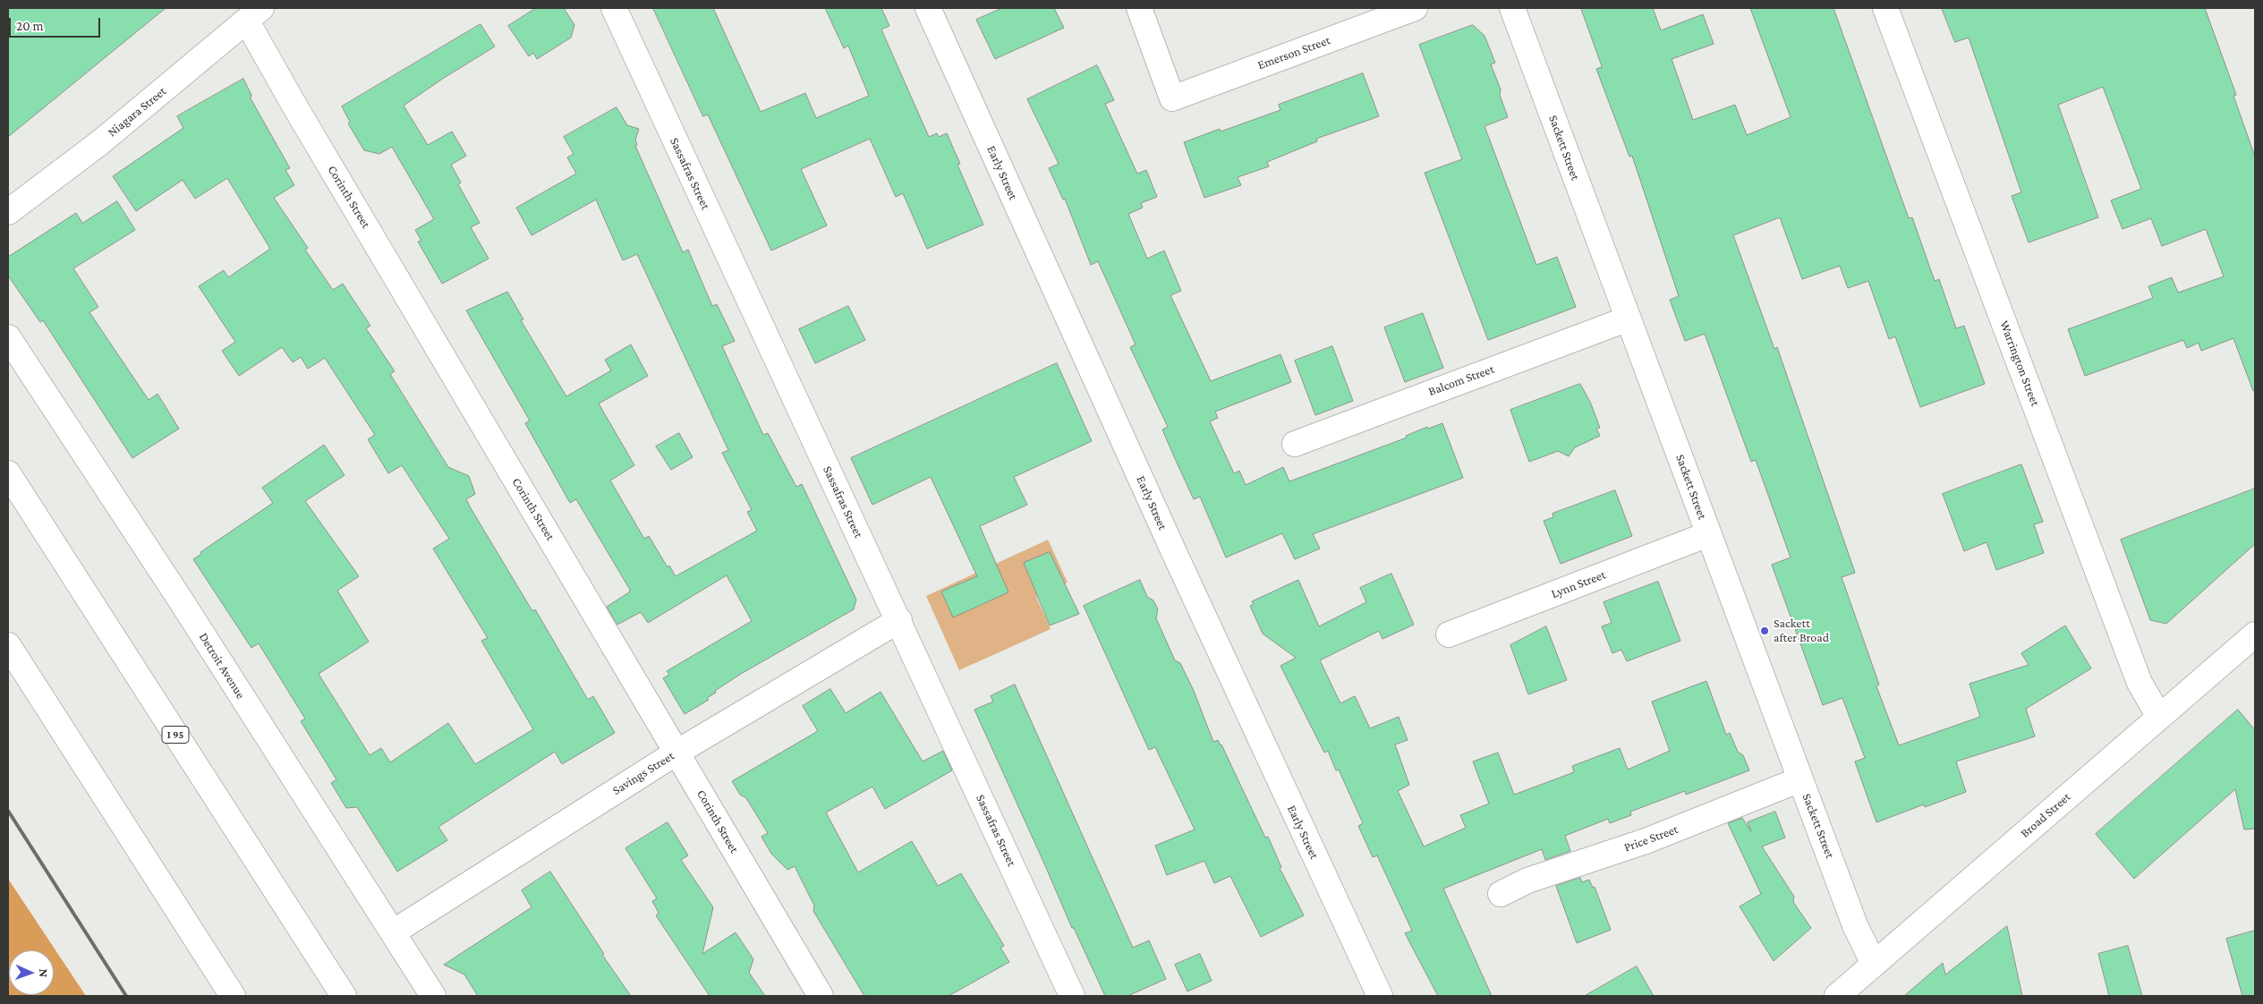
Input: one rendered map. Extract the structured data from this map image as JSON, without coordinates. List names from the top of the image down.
{
  "streets": {
    "main road": [
      "Emerson Street",
      "Niagara Street",
      "Sackett Street",
      "Early Street",
      "Sassafras Street",
      "Corinth Street",
      "Warrington Street",
      "Balcom Street",
      "Lynn Street",
      "Detroit Avenue",
      "I 95",
      "Savings Street",
      "Broad Street",
      "Price Street"
    ]
  },
  "crossings": [
    ["Niagara Street", "Corinth Street"],
    ["Sackett Street", "Balcom Street"],
    ["Sackett Street", "Lynn Street"],
    ["Sackett Street", "Broad Street"],
    ["Sackett Street", "Price Street"],
    ["Sassafras Street", "Savings Street"],
    ["Corinth Street", "Savings Street"],
    ["Warrington Street", "Broad Street"],
    ["Detroit Avenue", "Savings Street"]
  ],
  "places": ["Sackett after Broad"],
  "scale_bar": "20 m",
  "north": "right"
}
